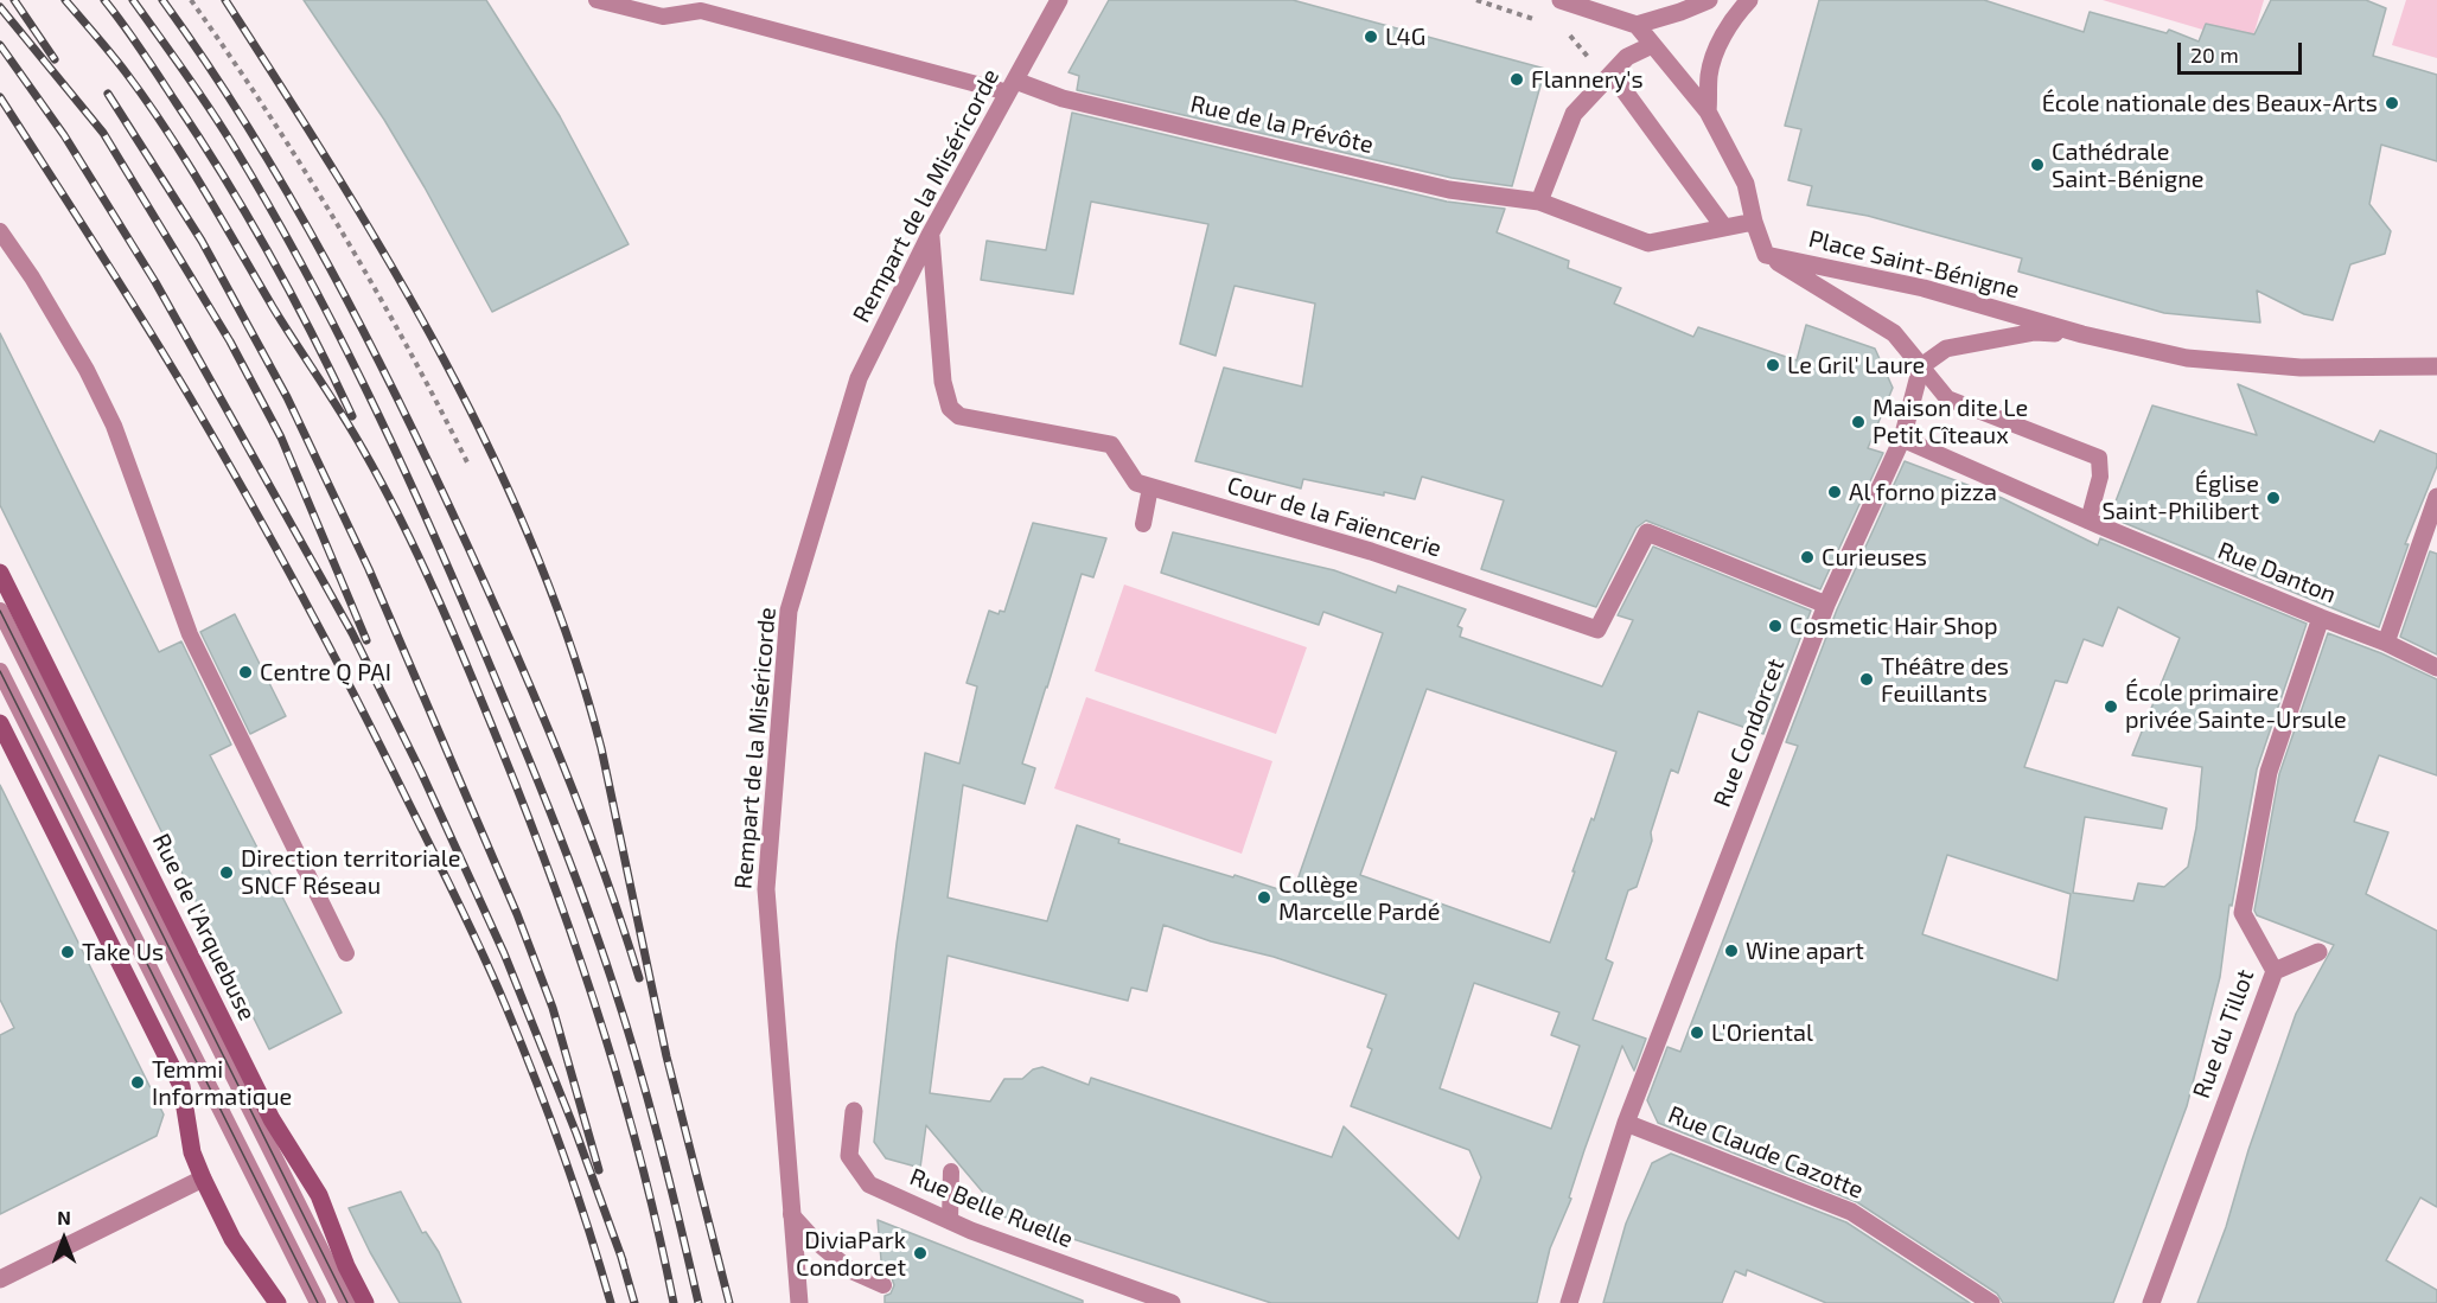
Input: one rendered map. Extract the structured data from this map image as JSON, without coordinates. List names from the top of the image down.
{
  "streets": {
    "main road": ["Rue de l'Arquebuse"],
    "street": [
      "Rue de la Prévôte",
      "Rempart de la Miséricorde",
      "Place Saint-Bénigne",
      "Cour de la Faïencerie",
      "Rue Danton",
      "Rue Condorcet",
      "Rue du Tillot",
      "Rue Claude Cazotte",
      "Rue Belle Ruelle"
    ]
  },
  "crossings": [
    ["Rue de la Prévôte", "Rempart de la Miséricorde"],
    ["Rempart de la Miséricorde", "Cour de la Faïencerie"],
    ["Place Saint-Bénigne", "Rue Condorcet"],
    ["Cour de la Faïencerie", "Rue Condorcet"],
    ["Rue Danton", "Rue Condorcet"],
    ["Rue Danton", "Rue du Tillot"],
    ["Rue Condorcet", "Rue Claude Cazotte"]
  ],
  "places": [
    "L4G",
    "Flannery's",
    "École nationale des Beaux-Arts",
    "Cathédrale Saint-Bénigne",
    "Le Gril' Laure",
    "Maison dite Le Petit Cîteaux",
    "Al forno pizza",
    "Église Saint-Philibert",
    "Curieuses",
    "Cosmetic Hair Shop",
    "Centre Q PAI",
    "Théâtre des Feuillants",
    "École primaire privée Sainte-Ursule",
    "Direction territoriale SNCF Réseau",
    "Collège Marcelle Pardé",
    "Wine apart",
    "Take Us",
    "L'Oriental",
    "Temmi Informatique",
    "DiviaPark Condorcet"
  ],
  "scale_bar": "20 m",
  "north": "top"
}
